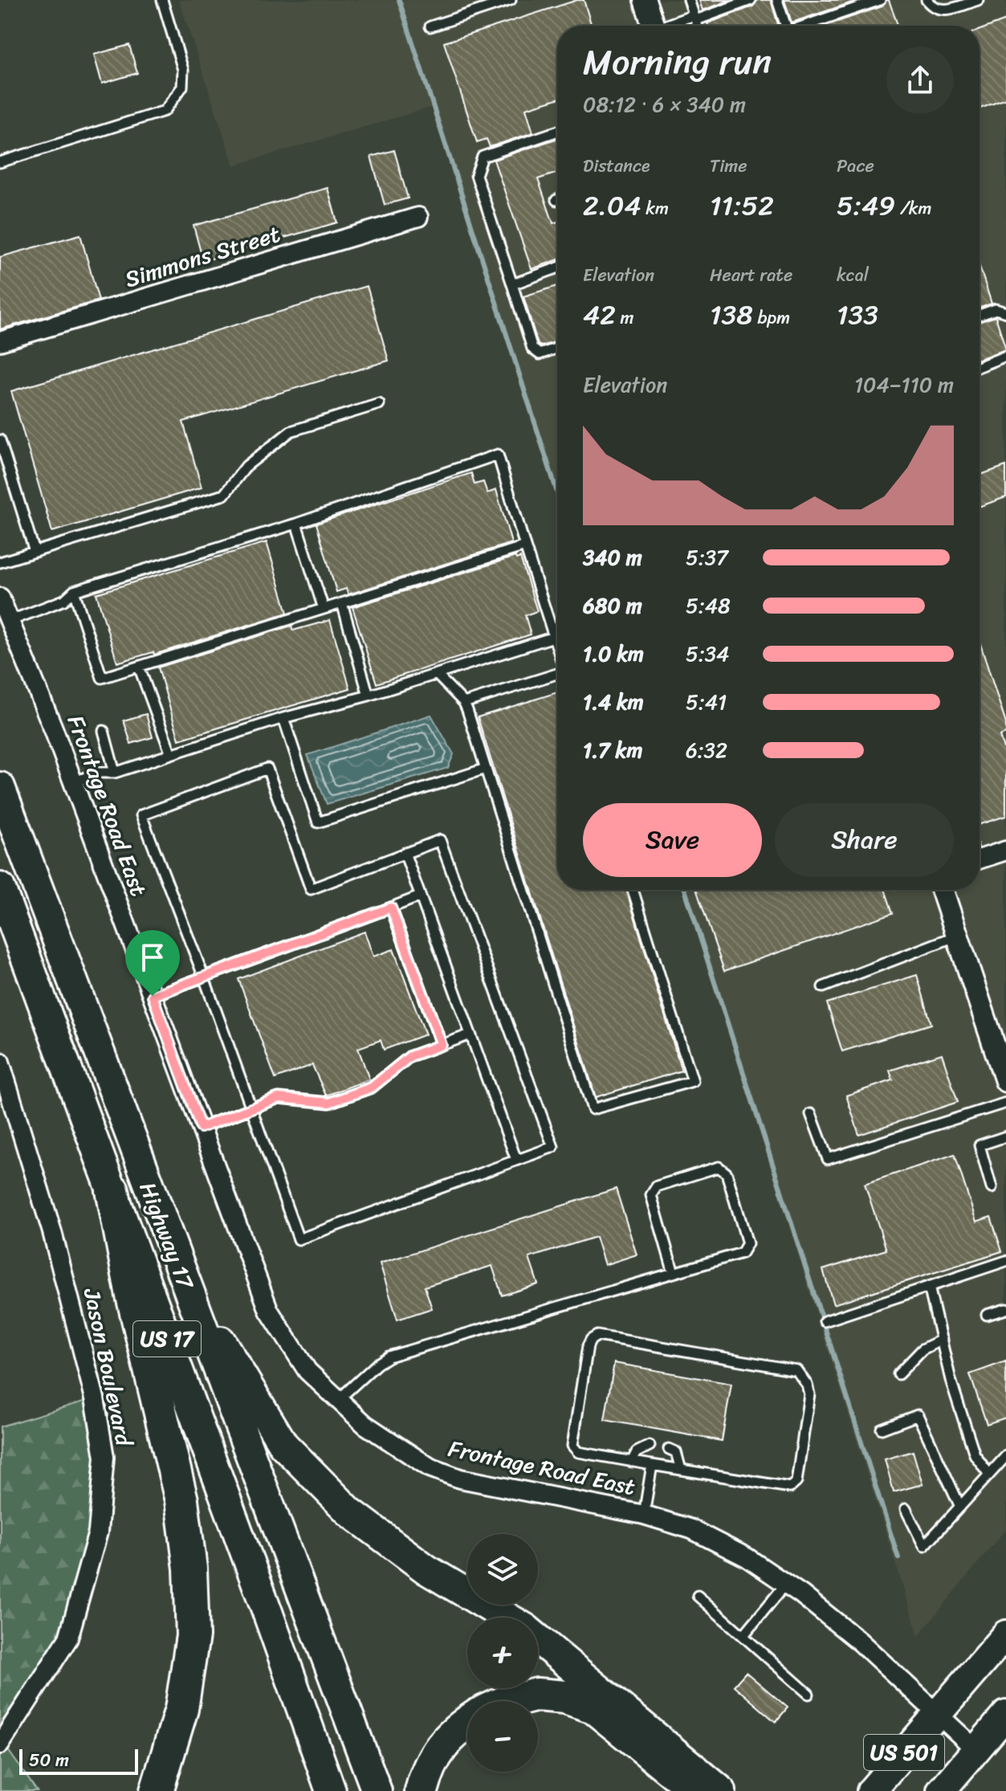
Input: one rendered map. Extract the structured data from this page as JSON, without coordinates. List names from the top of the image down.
{
  "streets": {
    "highway": ["Highway 17", "US 17"],
    "main road": ["US 501"],
    "street": ["Simmons Street", "Frontage Road East", "Jason Boulevard"]
  },
  "crossings": [
    ["Frontage Road East", "US 501"]
  ],
  "scale_bar": "50 m",
  "page": {
    "heading": ["Morning run", "08:12 · 6 × 340 m"],
    "stats": [
      ["Distance", "2.04 km"],
      ["Time", "11:52"],
      ["Pace", "5:49 /km"],
      ["Elevation", "42 m"],
      ["Heart rate", "138 bpm"],
      ["kcal", "133"]
    ],
    "chart": ["Elevation", "104–110 m"],
    "list": [
      {
        "name": "340 m",
        "note": "5:37"
      },
      {
        "name": "680 m",
        "note": "5:48"
      },
      {
        "name": "1.0 km",
        "note": "5:34"
      },
      {
        "name": "1.4 km",
        "note": "5:41"
      },
      {
        "name": "1.7 km",
        "note": "6:32"
      }
    ],
    "buttons": ["Save", "Share"],
    "map_buttons": ["+", "−"],
    "scale": "50 m"
  }
}
